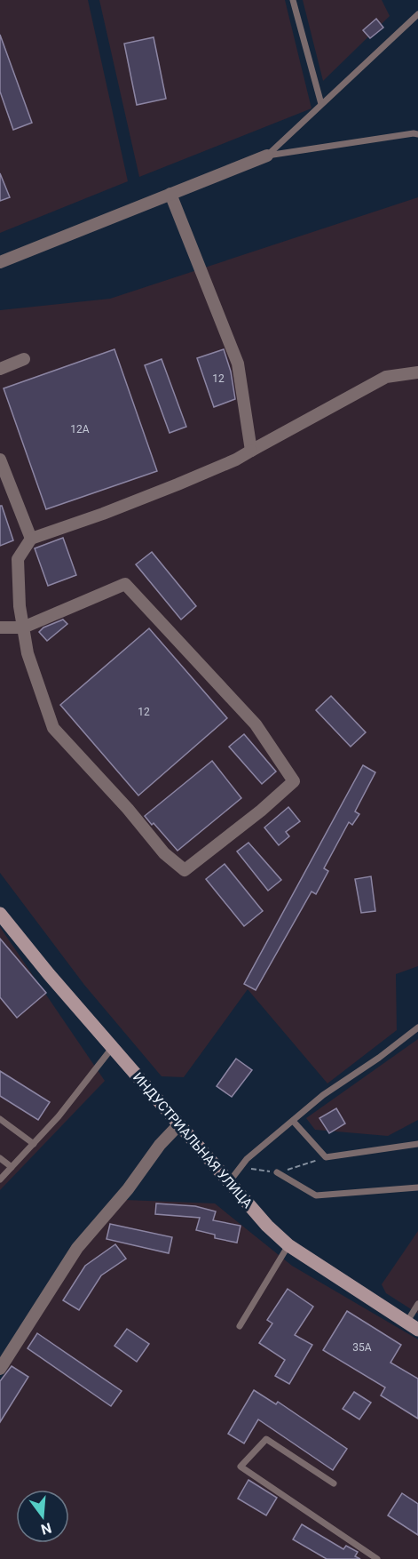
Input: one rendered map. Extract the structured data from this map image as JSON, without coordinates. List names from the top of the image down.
{
  "streets": {
    "main road": ["ИНДУСТРИАЛЬНАЯ УЛИЦА"]
  },
  "house_numbers": [
    "12",
    "12А",
    "12",
    "35А"
  ],
  "north": "bottom"
}
